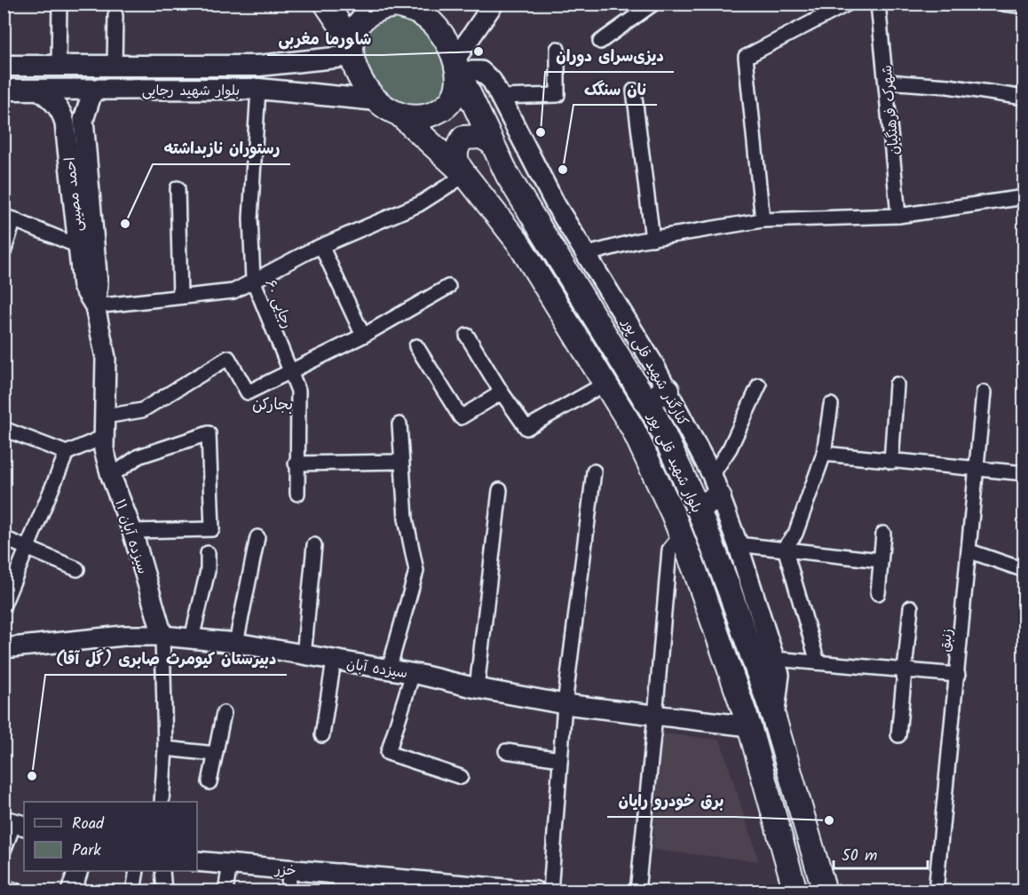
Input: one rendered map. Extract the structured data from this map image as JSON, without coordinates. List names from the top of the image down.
{
  "streets": {
    "highway": ["بلوار شهید قلی پور"],
    "main road": ["بلوار شهید رجایی"],
    "street": [
      "شهرک فرهنگیان",
      "احمد مصیبی",
      "رجایی ۶۰",
      "کنارگذر شهید قلی پور",
      "سیزده آبان ۱۱",
      "زنبق",
      "سیزده آبان",
      "خزر"
    ]
  },
  "crossings": [
    ["بلوار شهید رجایی", "احمد مصیبی"],
    ["بلوار شهید رجایی", "رجایی ۶۰"],
    ["بلوار شهید رجایی", "کنارگذر شهید قلی پور"],
    ["بلوار شهید رجایی", "بلوار شهید قلی پور"],
    ["احمد مصیبی", "سیزده آبان ۱۱"],
    ["کنارگذر شهید قلی پور", "بلوار شهید قلی پور"],
    ["بلوار شهید قلی پور", "سیزده آبان"],
    ["سیزده آبان ۱۱", "سیزده آبان"]
  ],
  "districts": ["بجارکن"],
  "places": [
    "شاورما مغربی",
    "دیزی‌سرای دوران",
    "نان سنگک",
    "رستوران نازبداشته",
    "دبیرستان کیومرث صابری (گل آقا)",
    "برق خودرو رایان"
  ],
  "legend": ["Road", "Park"],
  "scale_bar": "50 m"
}
